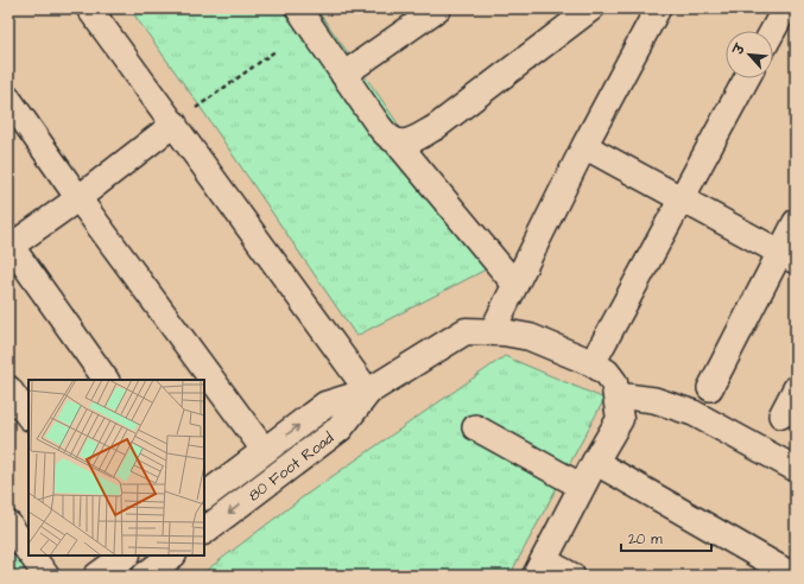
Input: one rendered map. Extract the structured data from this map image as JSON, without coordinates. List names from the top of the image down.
{
  "streets": {
    "street": ["80 Foot Road"]
  },
  "scale_bar": "20 m",
  "north": "top left"
}
